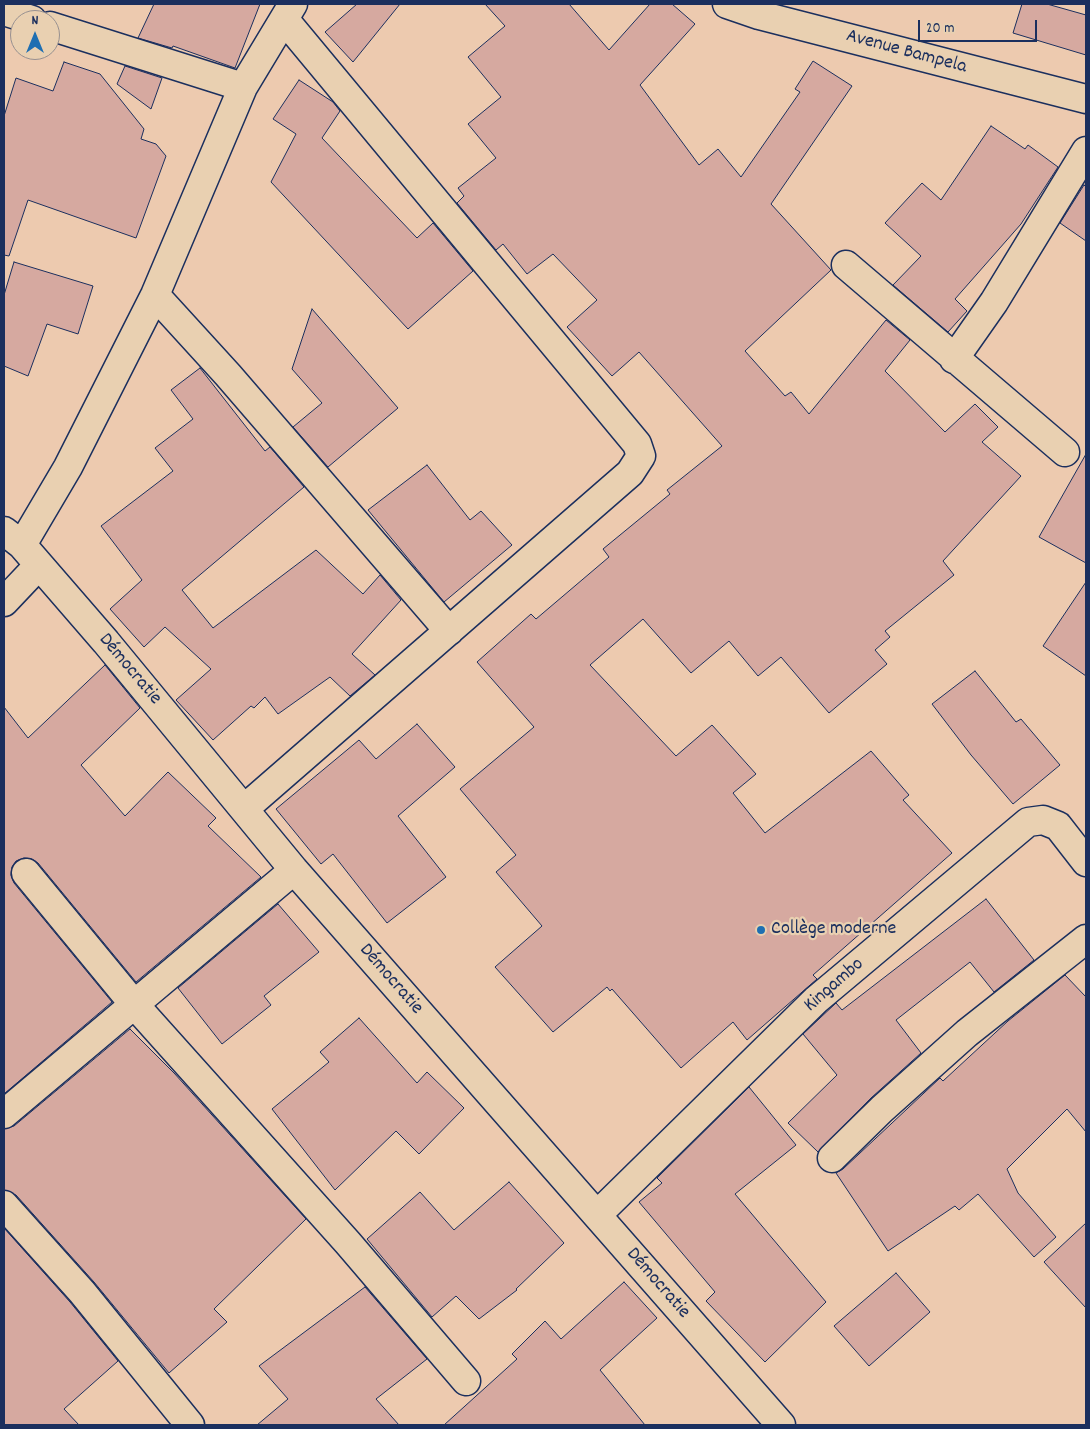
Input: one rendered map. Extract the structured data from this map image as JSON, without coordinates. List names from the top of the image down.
{
  "streets": {
    "street": ["Avenue Bampela", "Démocratie", "Kingambo"]
  },
  "crossings": [
    ["Démocratie", "Kingambo"]
  ],
  "places": ["Collège moderne"],
  "scale_bar": "20 m",
  "north": "top"
}
